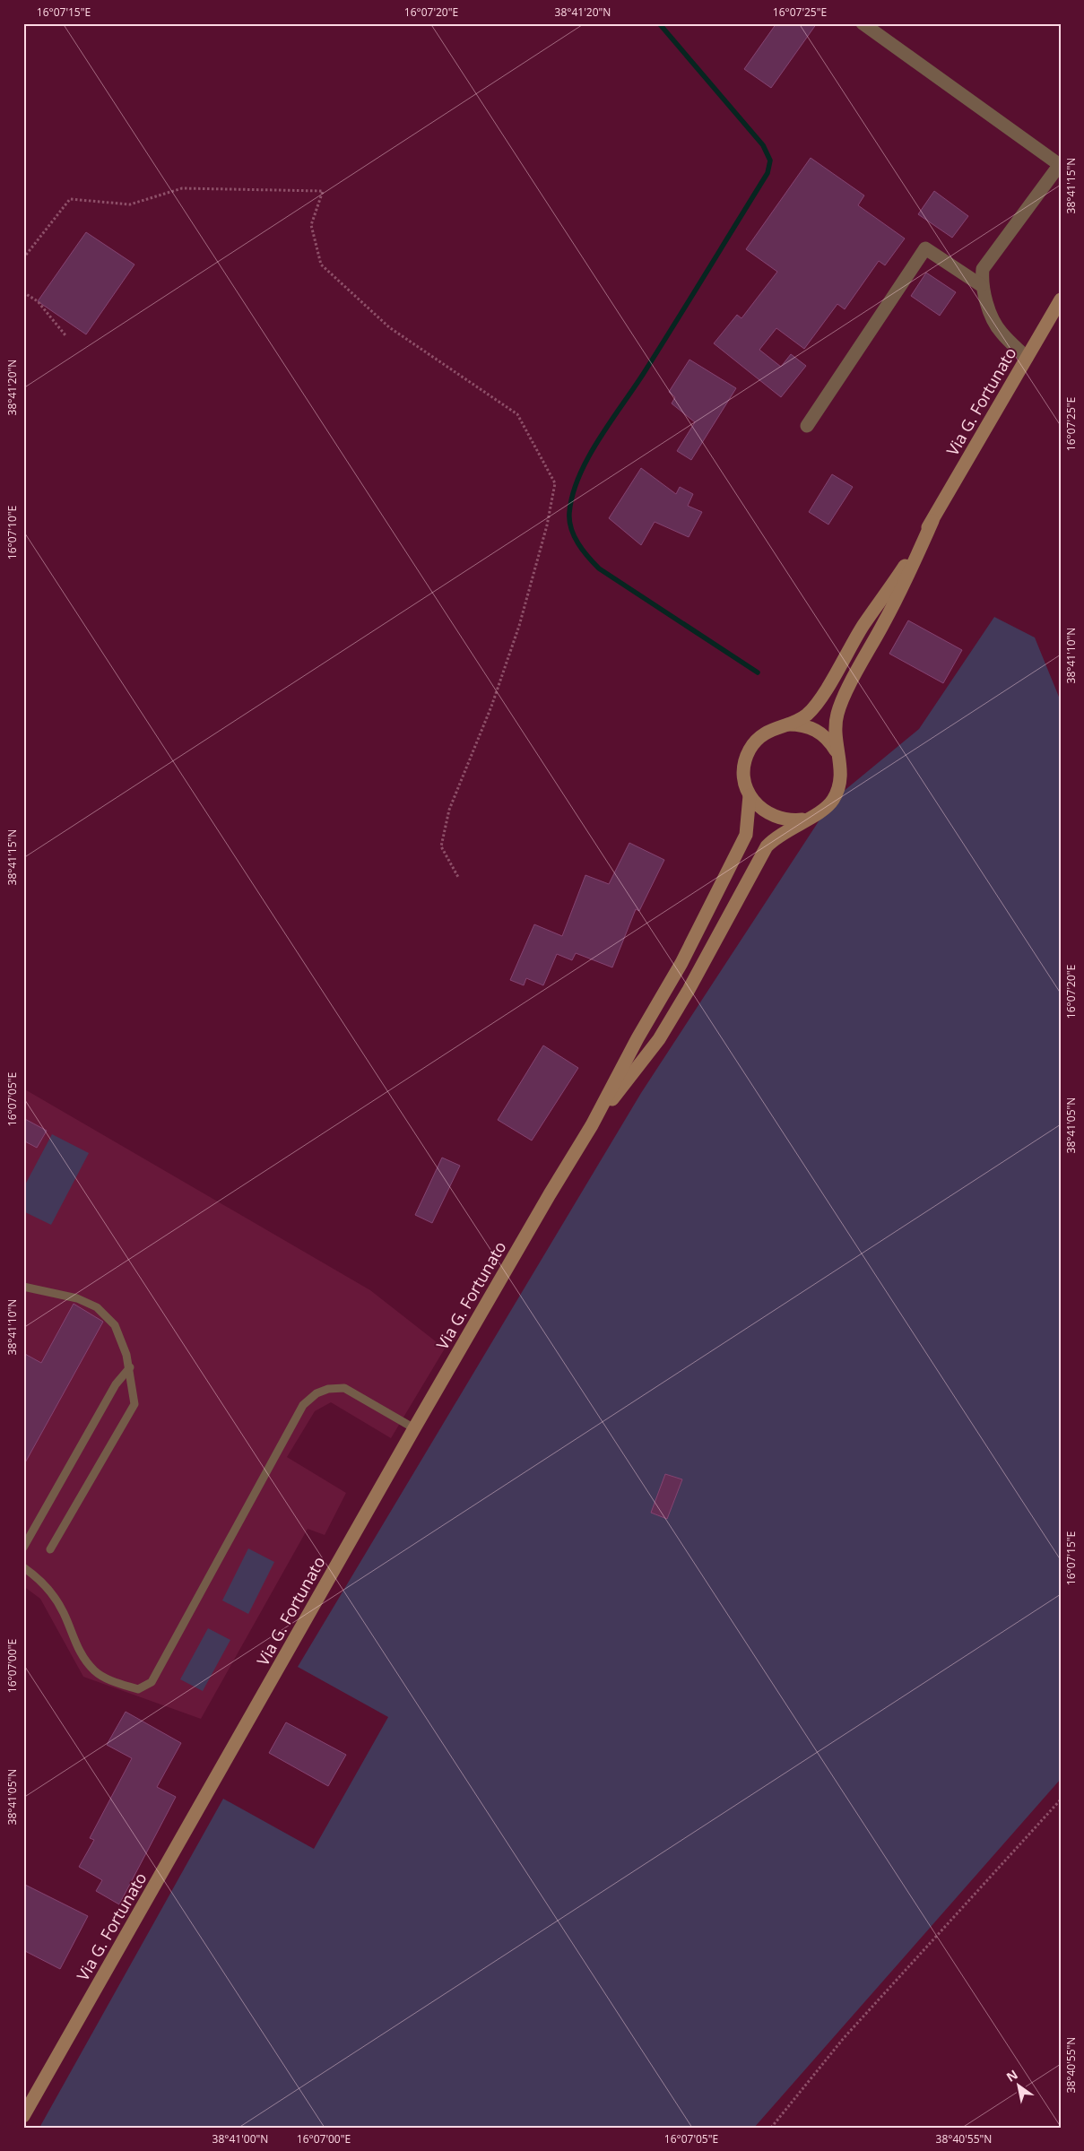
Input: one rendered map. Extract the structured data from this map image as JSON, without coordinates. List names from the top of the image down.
{
  "streets": {
    "main road": ["Via G. Fortunato"]
  },
  "north": "top left",
  "coordinates": [
    "16°07'15\"E",
    "16°07'20\"E",
    "38°41'20\"N",
    "16°07'25\"E",
    "38°41'15\"N",
    "16°07'10\"E",
    "38°41'10\"N",
    "16°07'05\"E",
    "38°41'05\"N",
    "16°07'00\"E",
    "38°40'55\"N",
    "38°41'00\"N"
  ]
}
